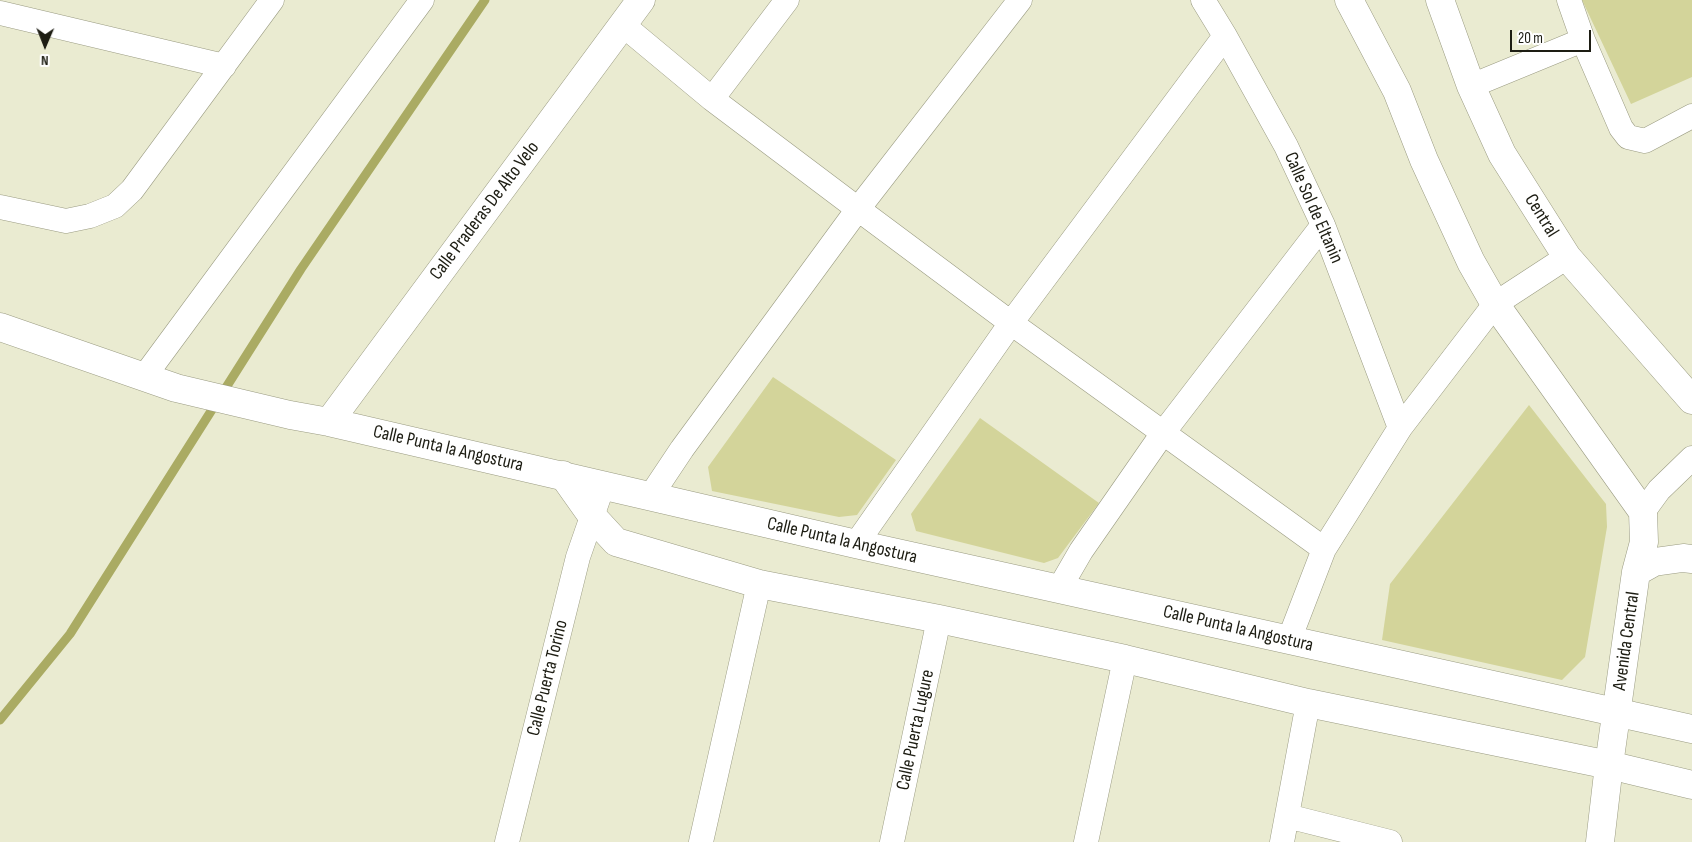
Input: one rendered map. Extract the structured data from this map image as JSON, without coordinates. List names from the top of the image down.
{
  "streets": {
    "street": [
      "Calle Sol de Eltanin",
      "Calle Praderas De Alto Velo",
      "Central",
      "Calle Punta la Angostura",
      "Avenida Central",
      "Calle Puerta Torino",
      "Calle Puerta Lugure"
    ]
  },
  "crossings": [
    ["Calle Praderas De Alto Velo", "Calle Punta la Angostura"],
    ["Calle Punta la Angostura", "Avenida Central"],
    ["Calle Punta la Angostura", "Calle Puerta Torino"]
  ],
  "scale_bar": "20 m",
  "north": "bottom"
}
